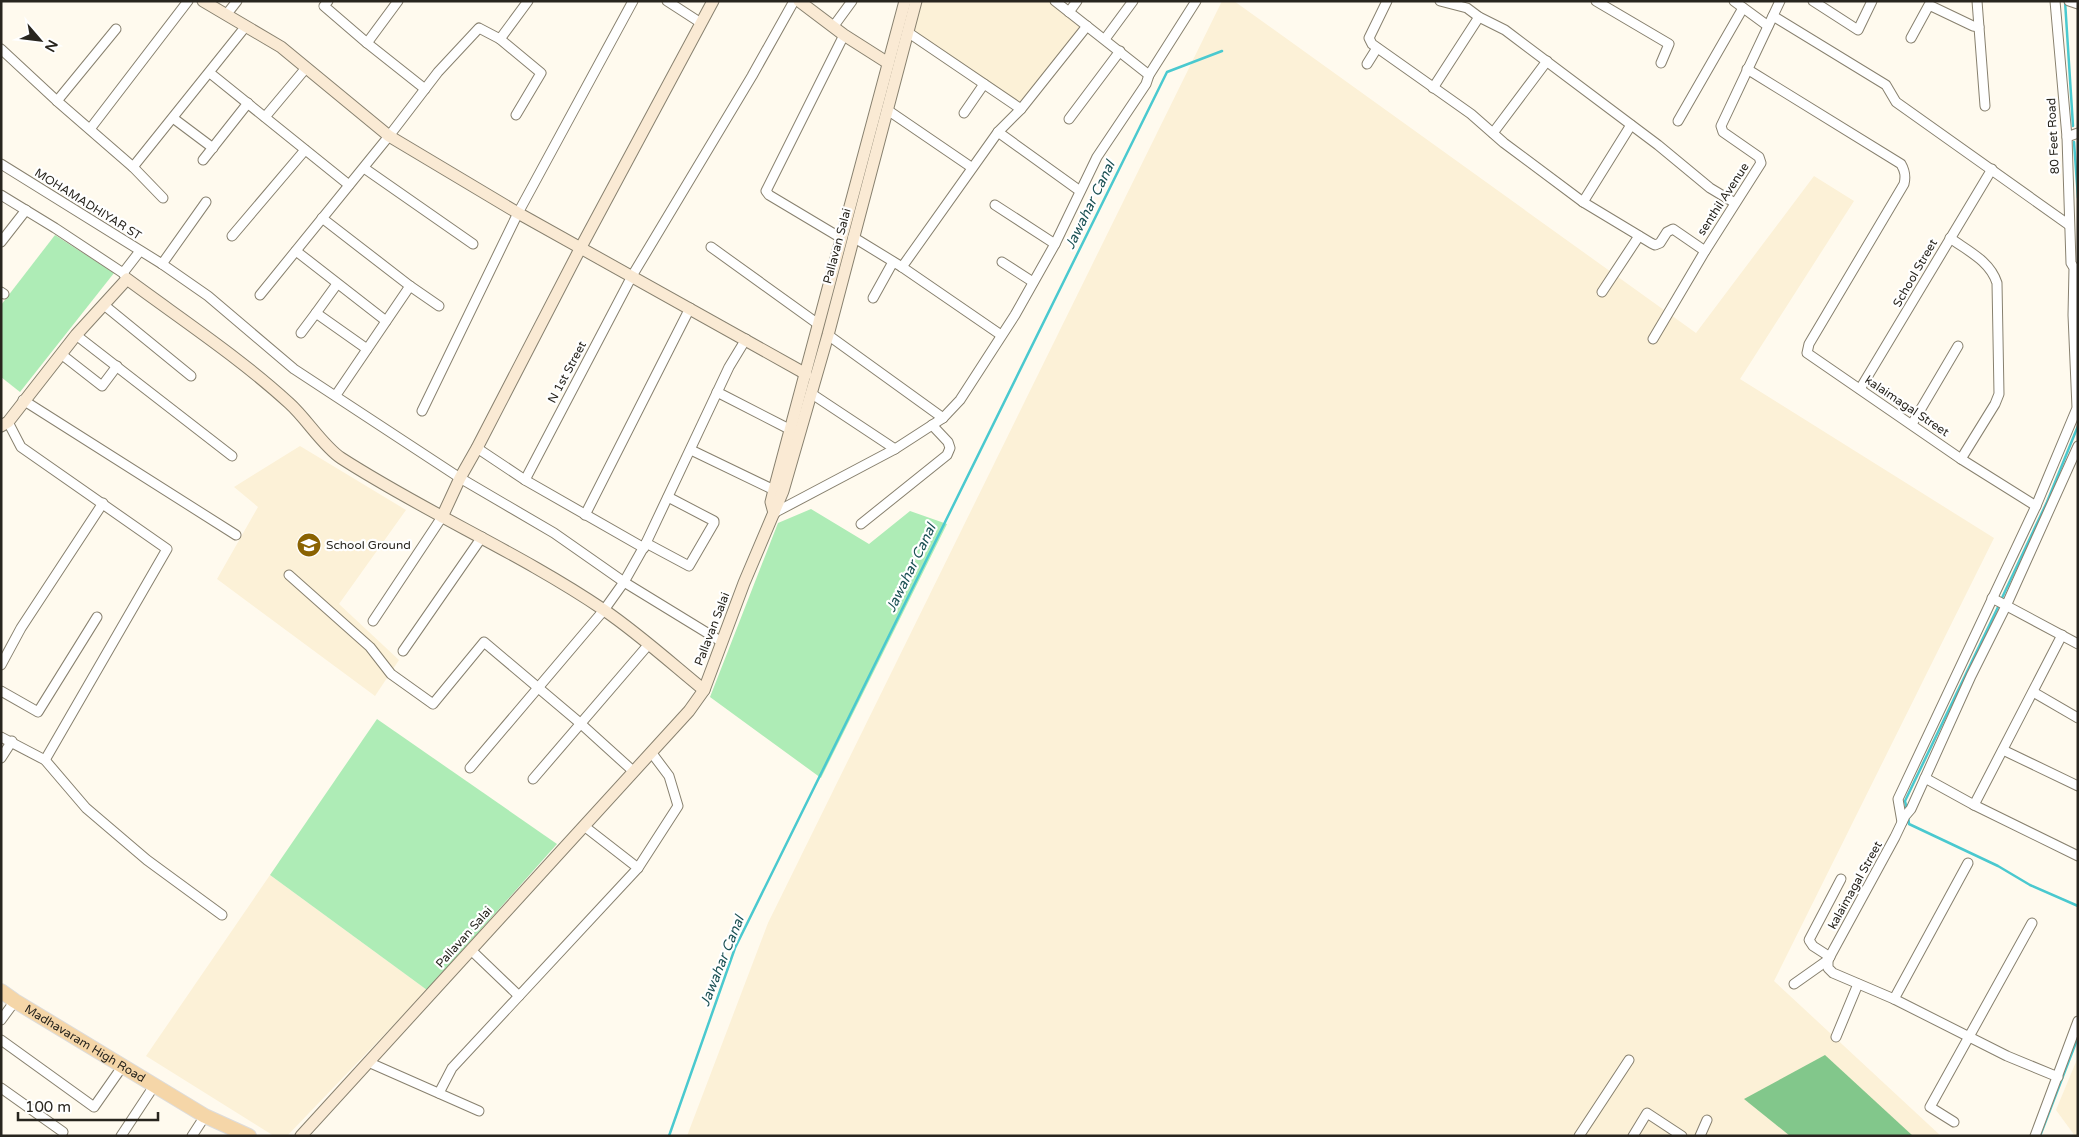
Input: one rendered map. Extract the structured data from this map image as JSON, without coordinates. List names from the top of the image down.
{
  "streets": {
    "main road": ["Madhavaram High Road"],
    "street": [
      "80 Feet Road",
      "senthil Avenue",
      "MOHAMADHIYAR ST",
      "Pallavan Salai",
      "School Street",
      "N 1st Street",
      "kalaimagal Street"
    ]
  },
  "crossings": [
    ["80 Feet Road", "kalaimagal Street"],
    ["senthil Avenue", "kalaimagal Street"],
    ["MOHAMADHIYAR ST", "Pallavan Salai"],
    ["School Street", "kalaimagal Street"]
  ],
  "water": ["Jawahar Canal"],
  "places": {
    "school or university": ["School Ground"]
  },
  "scale_bar": "100 m",
  "north": "bottom right"
}
